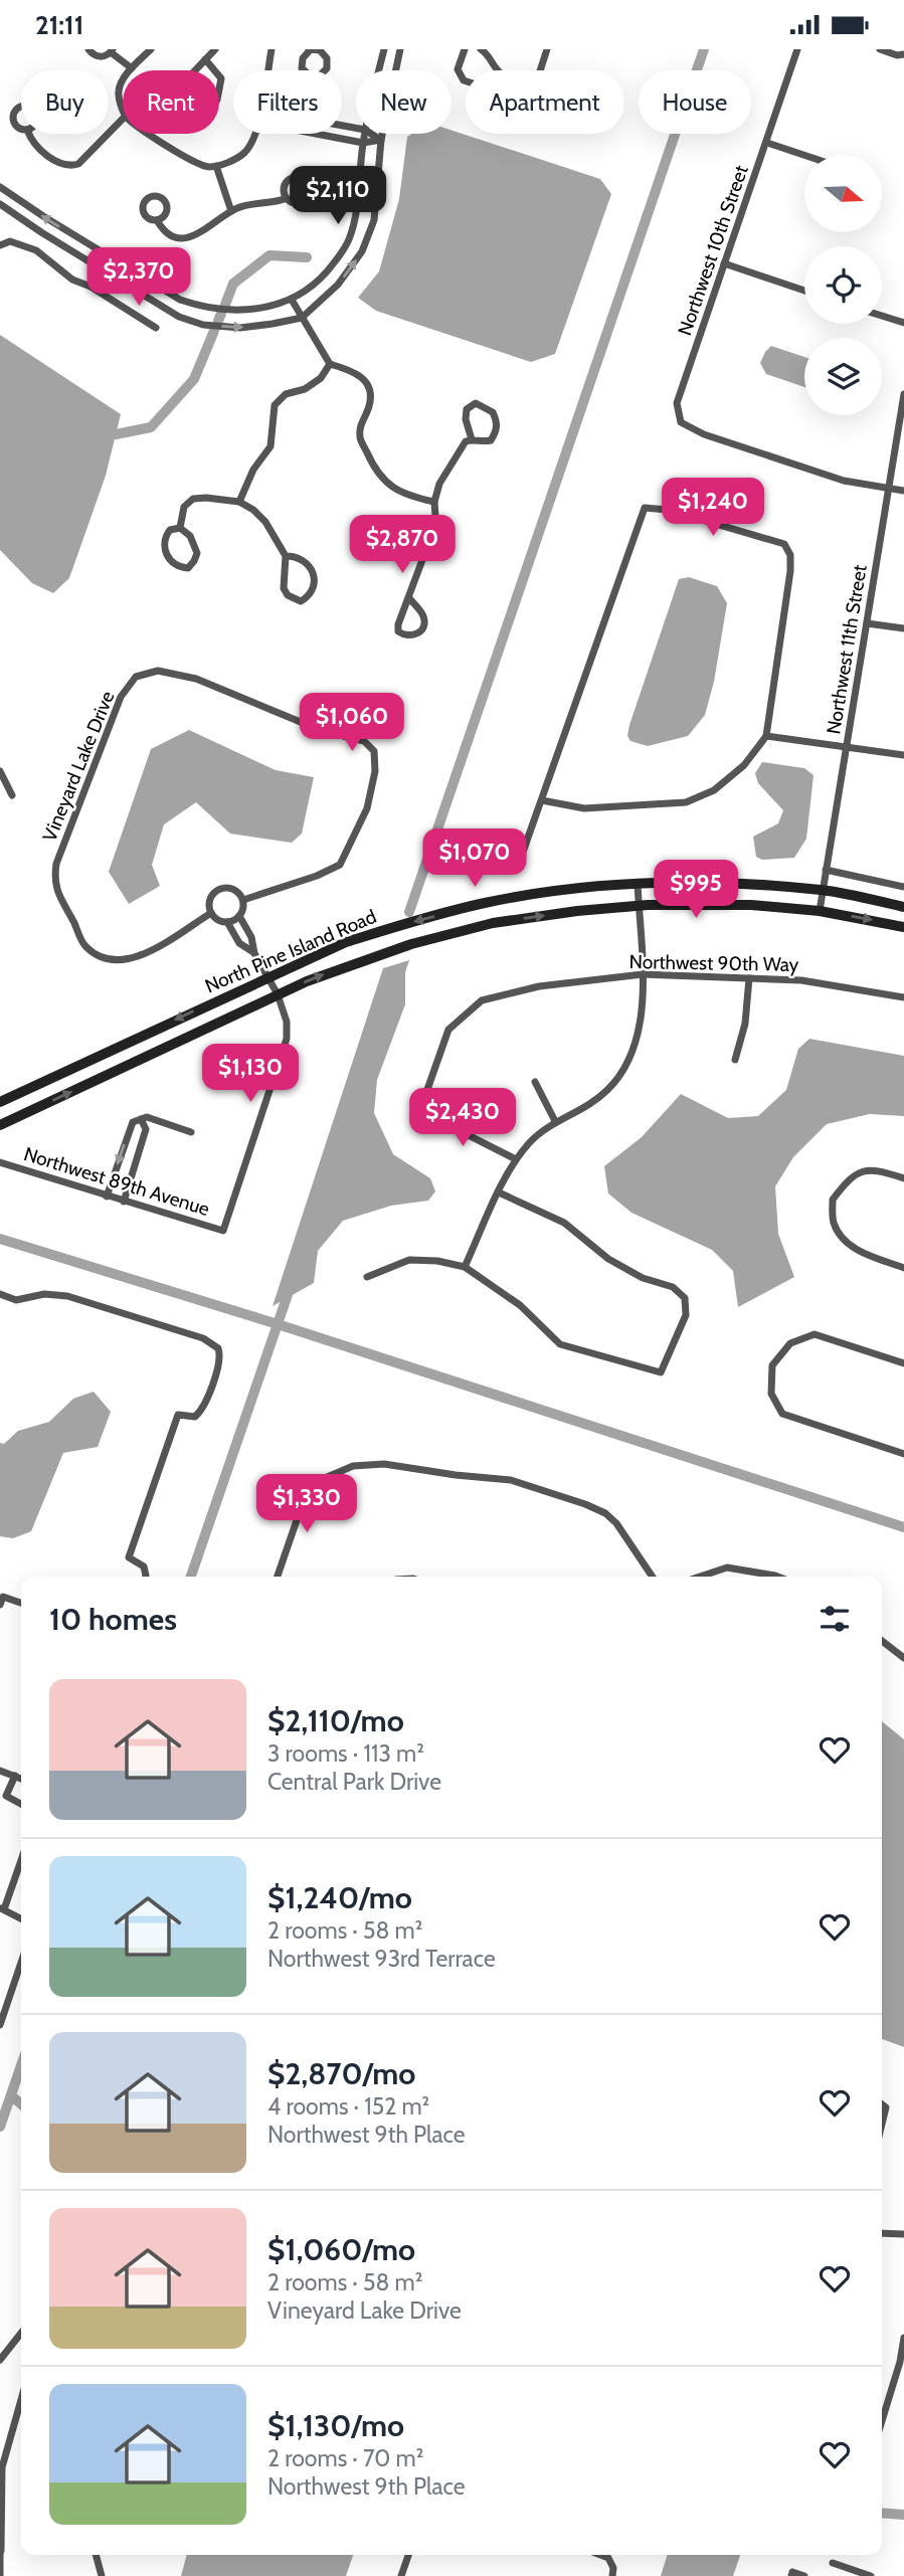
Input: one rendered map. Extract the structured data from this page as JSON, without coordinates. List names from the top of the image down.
{
  "streets": {
    "main road": ["North Pine Island Road"],
    "street": [
      "Northwest 10th Street",
      "Northwest 11th Street",
      "Vineyard Lake Drive",
      "Northwest 90th Way",
      "Northwest 89th Avenue"
    ]
  },
  "crossings": [
    ["Northwest 10th Street", "Northwest 11th Street"],
    ["Northwest 11th Street", "North Pine Island Road"],
    ["North Pine Island Road", "Northwest 89th Avenue"]
  ],
  "north": "right",
  "page": {
    "status": "21:11",
    "chip": [
      "Buy",
      "Rent",
      "Filters",
      "New",
      "Apartment",
      "House"
    ],
    "price": [
      "$2,110",
      "$2,370",
      "$1,240",
      "$2,870",
      "$1,060",
      "$1,070",
      "$995",
      "$1,130",
      "$2,430",
      "$1,330"
    ],
    "heading": "10 homes",
    "list": [
      {
        "name": "$2,110/mo",
        "note": "3 rooms · 113 m² · Central Park Drive"
      },
      {
        "name": "$1,240/mo",
        "note": "2 rooms · 58 m² · Northwest 93rd Terrace"
      },
      {
        "name": "$2,870/mo",
        "note": "4 rooms · 152 m² · Northwest 9th Place"
      },
      {
        "name": "$1,060/mo",
        "note": "2 rooms · 58 m² · Vineyard Lake Drive"
      },
      {
        "name": "$1,130/mo",
        "note": "2 rooms · 70 m² · Northwest 9th Place"
      }
    ]
  }
}
